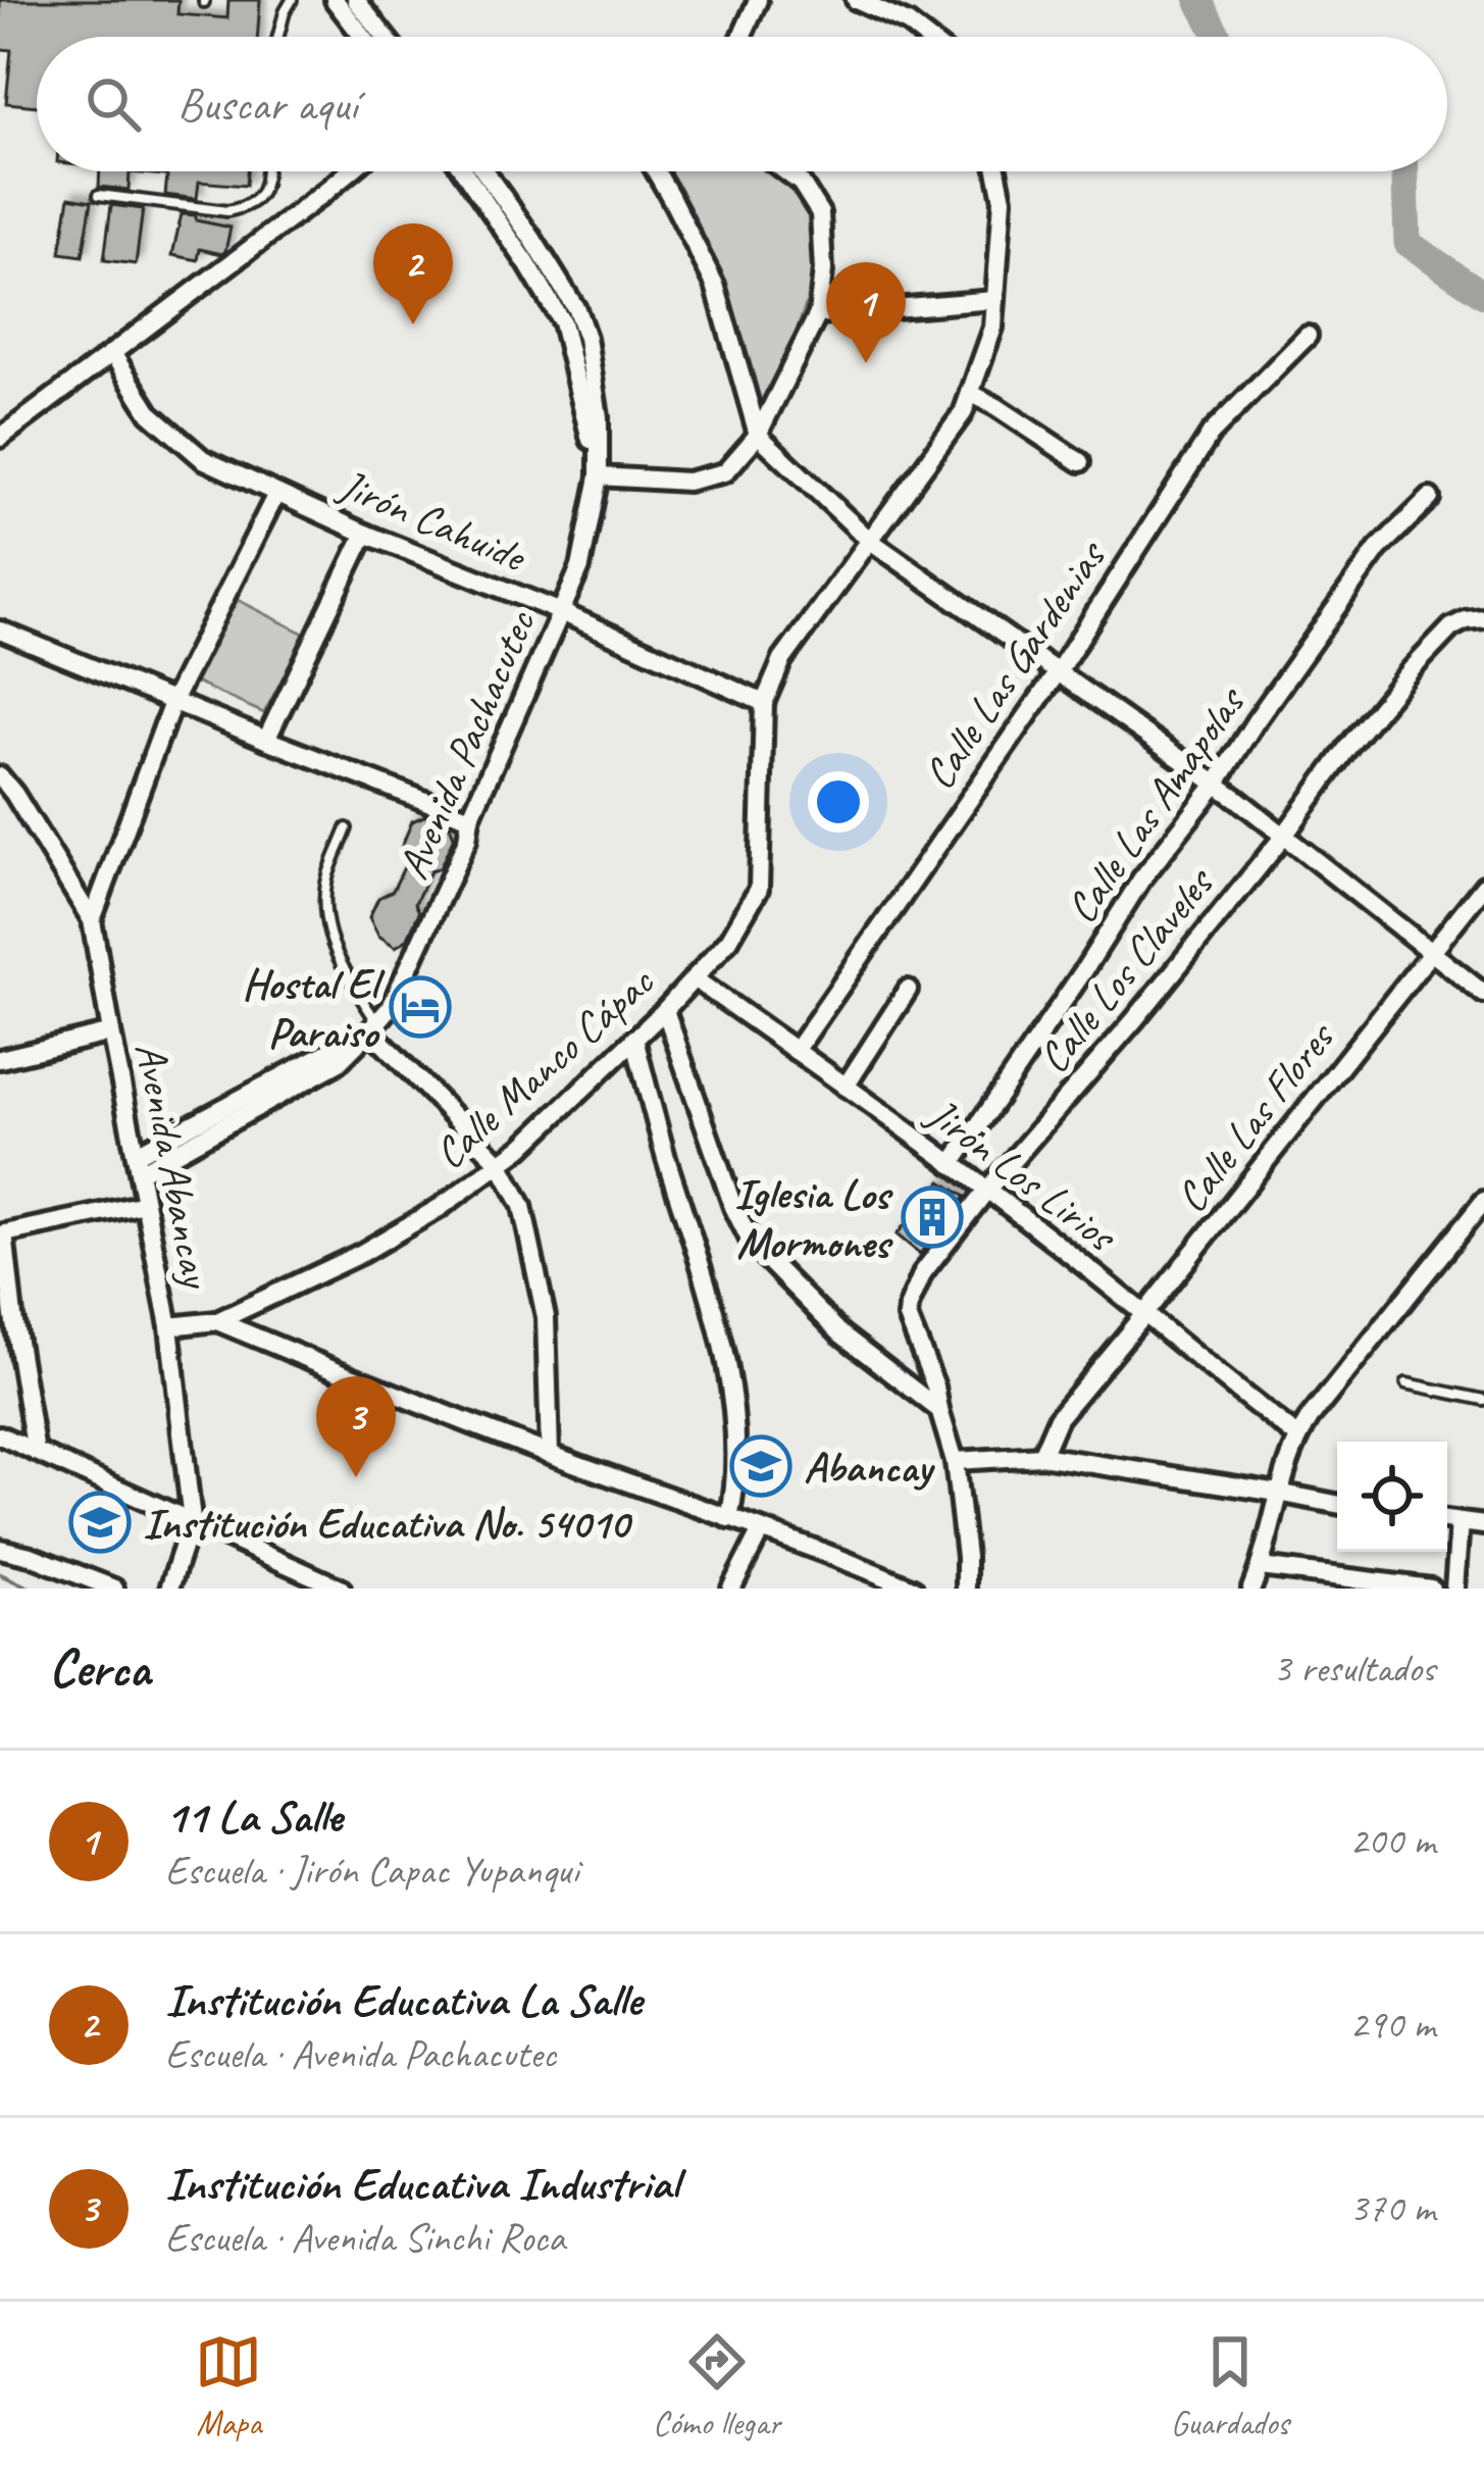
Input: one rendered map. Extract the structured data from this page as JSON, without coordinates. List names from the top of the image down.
{
  "streets": {
    "street": [
      "Jirón Cahuide",
      "Calle Las Gardenias",
      "Avenida Pachacutec",
      "Calle Las Amapolas",
      "Calle Los Claveles",
      "Calle Manco Cápac",
      "Calle Las Flores",
      "Avenida Abancay",
      "Jirón Los Lirios"
    ]
  },
  "crossings": [
    ["Jirón Cahuide", "Avenida Pachacutec"],
    ["Jirón Cahuide", "Calle Manco Cápac"],
    ["Calle Las Gardenias", "Jirón Los Lirios"],
    ["Avenida Pachacutec", "Avenida Abancay"],
    ["Calle Las Amapolas", "Jirón Los Lirios"],
    ["Calle Los Claveles", "Jirón Los Lirios"],
    ["Calle Manco Cápac", "Avenida Abancay"],
    ["Calle Manco Cápac", "Jirón Los Lirios"],
    ["Calle Las Flores", "Jirón Los Lirios"]
  ],
  "places": {
    "hotel": ["Hostal El Paraiso"],
    "building": ["Iglesia Los Mormones"],
    "school or university": ["Abancay", "Institución Educativa No. 54010"]
  },
  "page": {
    "search": "Buscar aquí",
    "pins": ["2", "1", "3"],
    "heading": ["Cerca", "3 resultados"],
    "list": [
      {
        "mark": "1",
        "name": "11 La Salle",
        "note": "Escuela · Jirón Capac Yupanqui",
        "value": "200 m"
      },
      {
        "mark": "2",
        "name": "Institución Educativa La Salle",
        "note": "Escuela · Avenida Pachacutec",
        "value": "290 m"
      },
      {
        "mark": "3",
        "name": "Institución Educativa Industrial",
        "note": "Escuela · Avenida Sinchi Roca",
        "value": "370 m"
      }
    ],
    "nav": ["Mapa", "Cómo llegar", "Guardados"]
  }
}
